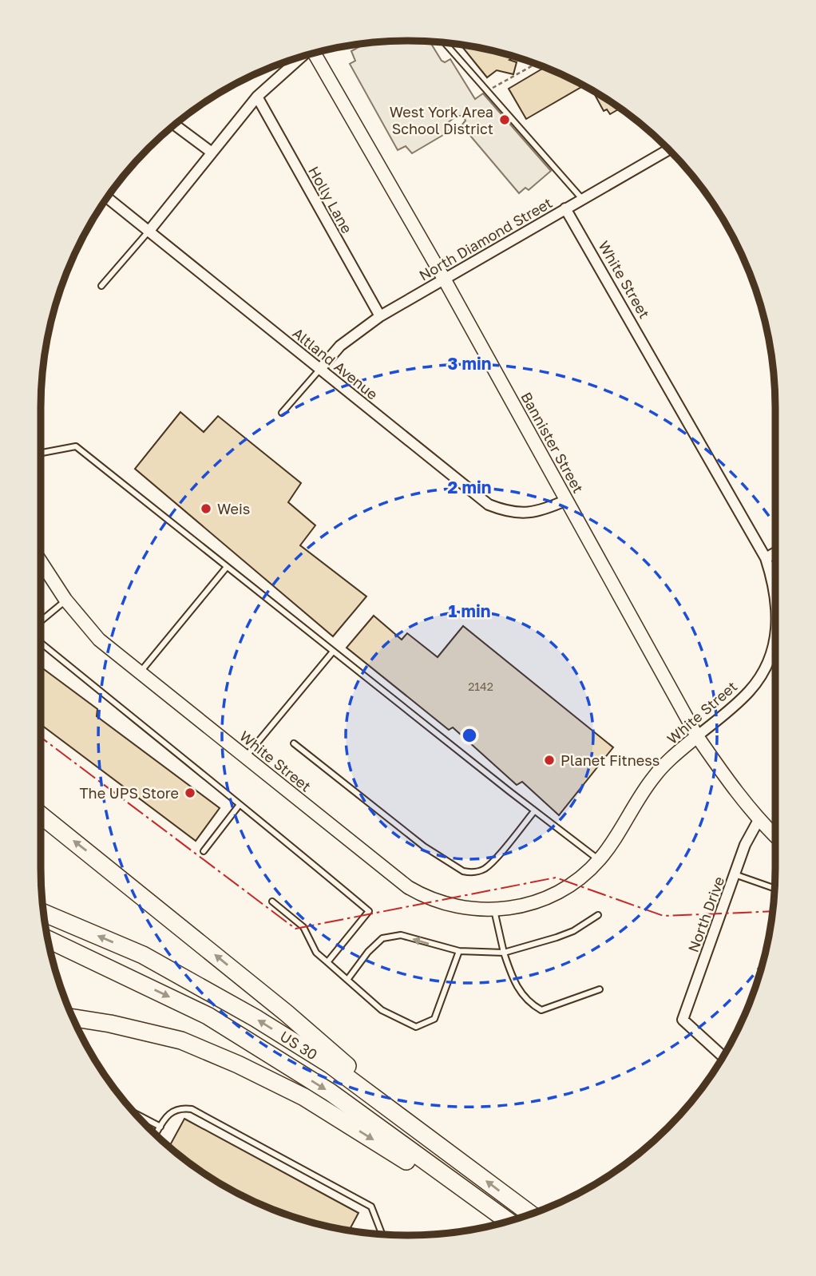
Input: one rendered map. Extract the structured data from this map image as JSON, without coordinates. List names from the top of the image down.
{
  "streets": {
    "highway": ["US 30"],
    "street": [
      "Holly Lane",
      "North Diamond Street",
      "White Street",
      "Altland Avenue",
      "Bannister Street",
      "North Drive"
    ]
  },
  "crossings": [
    ["Holly Lane", "North Diamond Street"],
    ["North Diamond Street", "White Street"],
    ["North Diamond Street", "Altland Avenue"],
    ["North Diamond Street", "Bannister Street"],
    ["White Street", "Bannister Street"],
    ["Altland Avenue", "Bannister Street"],
    ["Bannister Street", "North Drive"]
  ],
  "places": [
    "West York Area School District",
    "Weis",
    "Planet Fitness",
    "The UPS Store"
  ],
  "house_numbers": ["2142"],
  "rings": ["3 min", "2 min", "1 min"]
}
